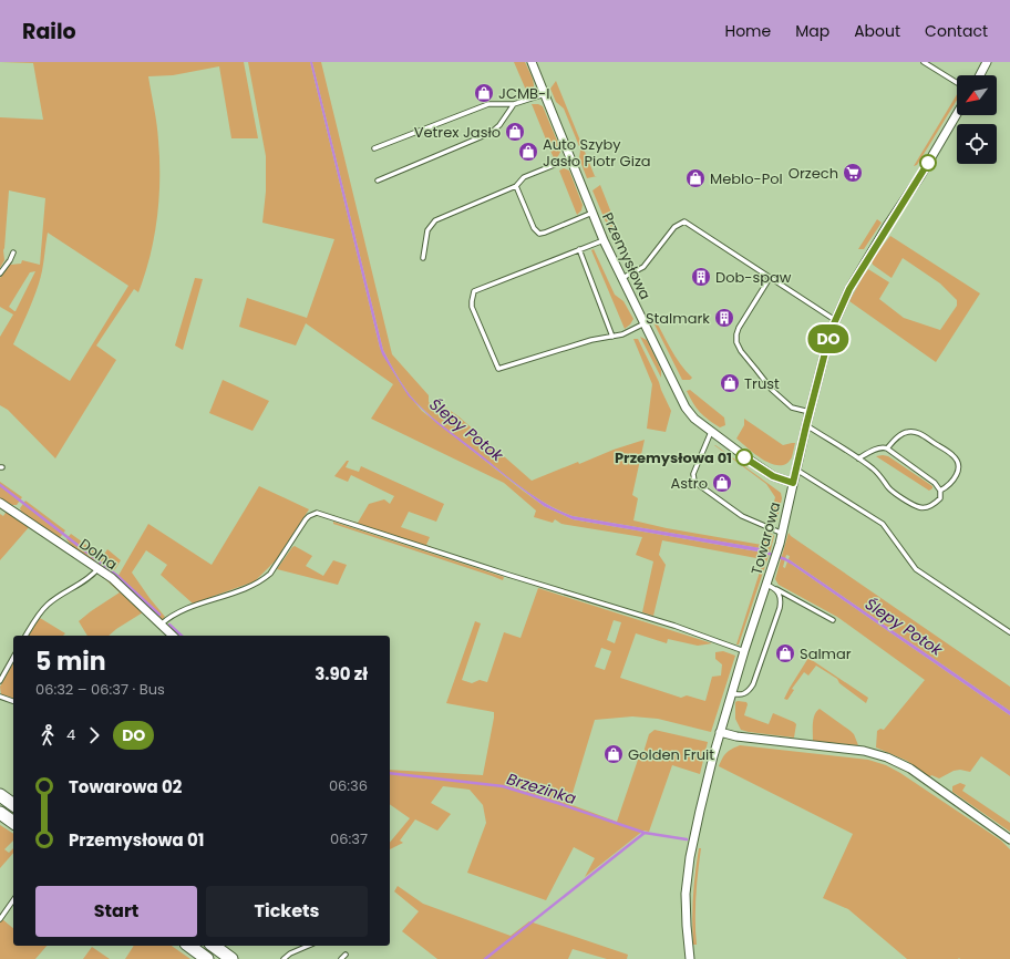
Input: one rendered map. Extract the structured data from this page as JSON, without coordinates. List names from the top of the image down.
{
  "streets": {
    "street": ["Przemysłowa", "Towarowa", "Dolna"]
  },
  "crossings": [
    ["Przemysłowa", "Towarowa"]
  ],
  "water": ["Ślepy Potok", "Brzezinka"],
  "places": {
    "shop": [
      "JCMB-I",
      "Vetrex Jasło",
      "Auto Szyby Jasło Piotr Giza",
      "Meblo-Pol",
      "Trust",
      "Astro",
      "Salmar",
      "Golden Fruit"
    ],
    "supermarket": ["Orzech"],
    "building": ["Dob-spaw", "Stalmark"],
    "other": ["Przemysłowa 01"]
  },
  "lines": ["bus line DO"],
  "north": "bottom left",
  "page": {
    "header": "Railo",
    "nav": [
      "Home",
      "Map",
      "About",
      "Contact"
    ],
    "on_map": "DO",
    "heading": ["5 min", "06:32 – 06:37 · Bus", "3.90 zł"],
    "legs": ["4", "DO"],
    "list": [
      {
        "name": "Towarowa 02",
        "value": "06:36"
      },
      {
        "name": "Przemysłowa 01",
        "value": "06:37"
      }
    ],
    "buttons": ["Start", "Tickets"]
  }
}
